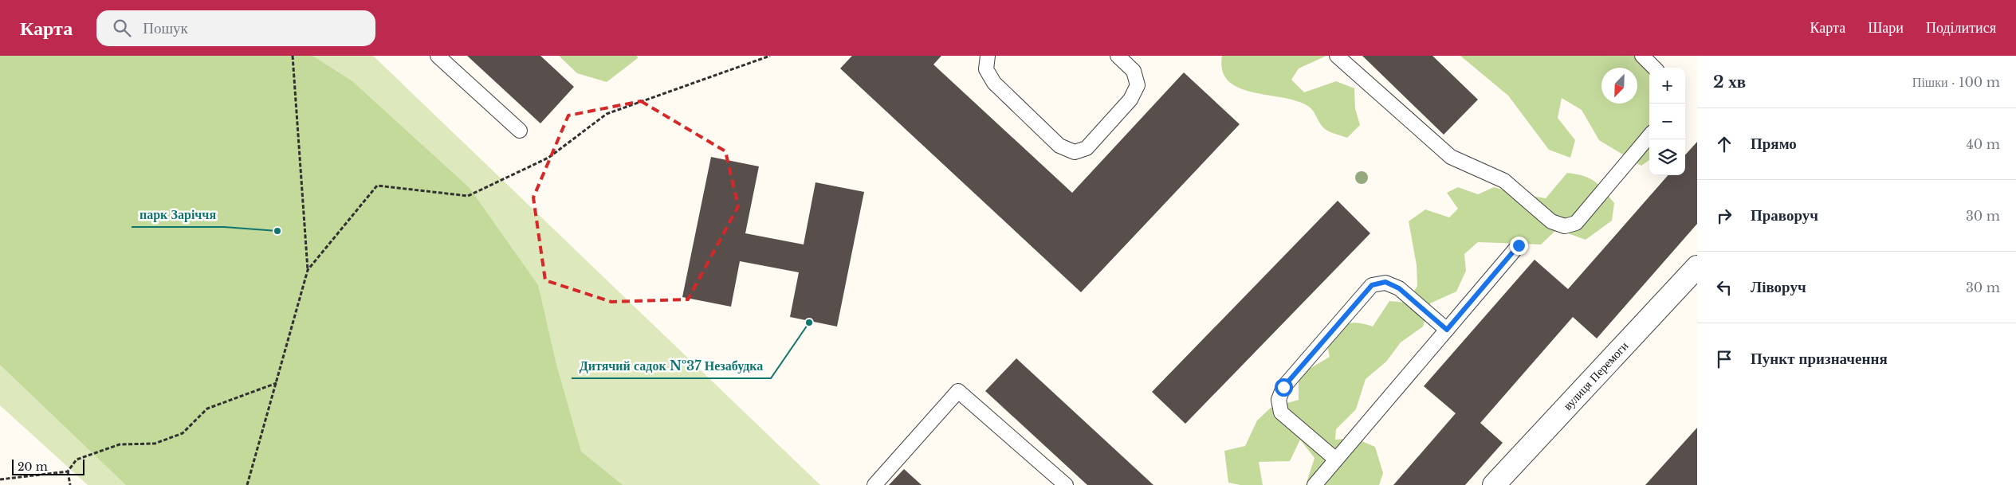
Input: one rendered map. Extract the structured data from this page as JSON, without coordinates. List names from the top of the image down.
{
  "streets": {
    "street": ["вулиця Перемоги"]
  },
  "places": ["парк Заріччя", "Дитячий садок №37 Незабудка"],
  "scale_bar": "20 m",
  "north": "bottom left",
  "page": {
    "header": "Карта",
    "search": "Пошук",
    "nav": ["Карта", "Шари", "Поділитися"],
    "heading": ["2 хв", "Пішки · 100 m"],
    "map_buttons": ["+", "−"],
    "list": [
      ["Прямо", "40 m"],
      ["Праворуч", "30 m"],
      ["Ліворуч", "30 m"],
      "Пункт призначення"
    ],
    "scale": "20 m"
  }
}
